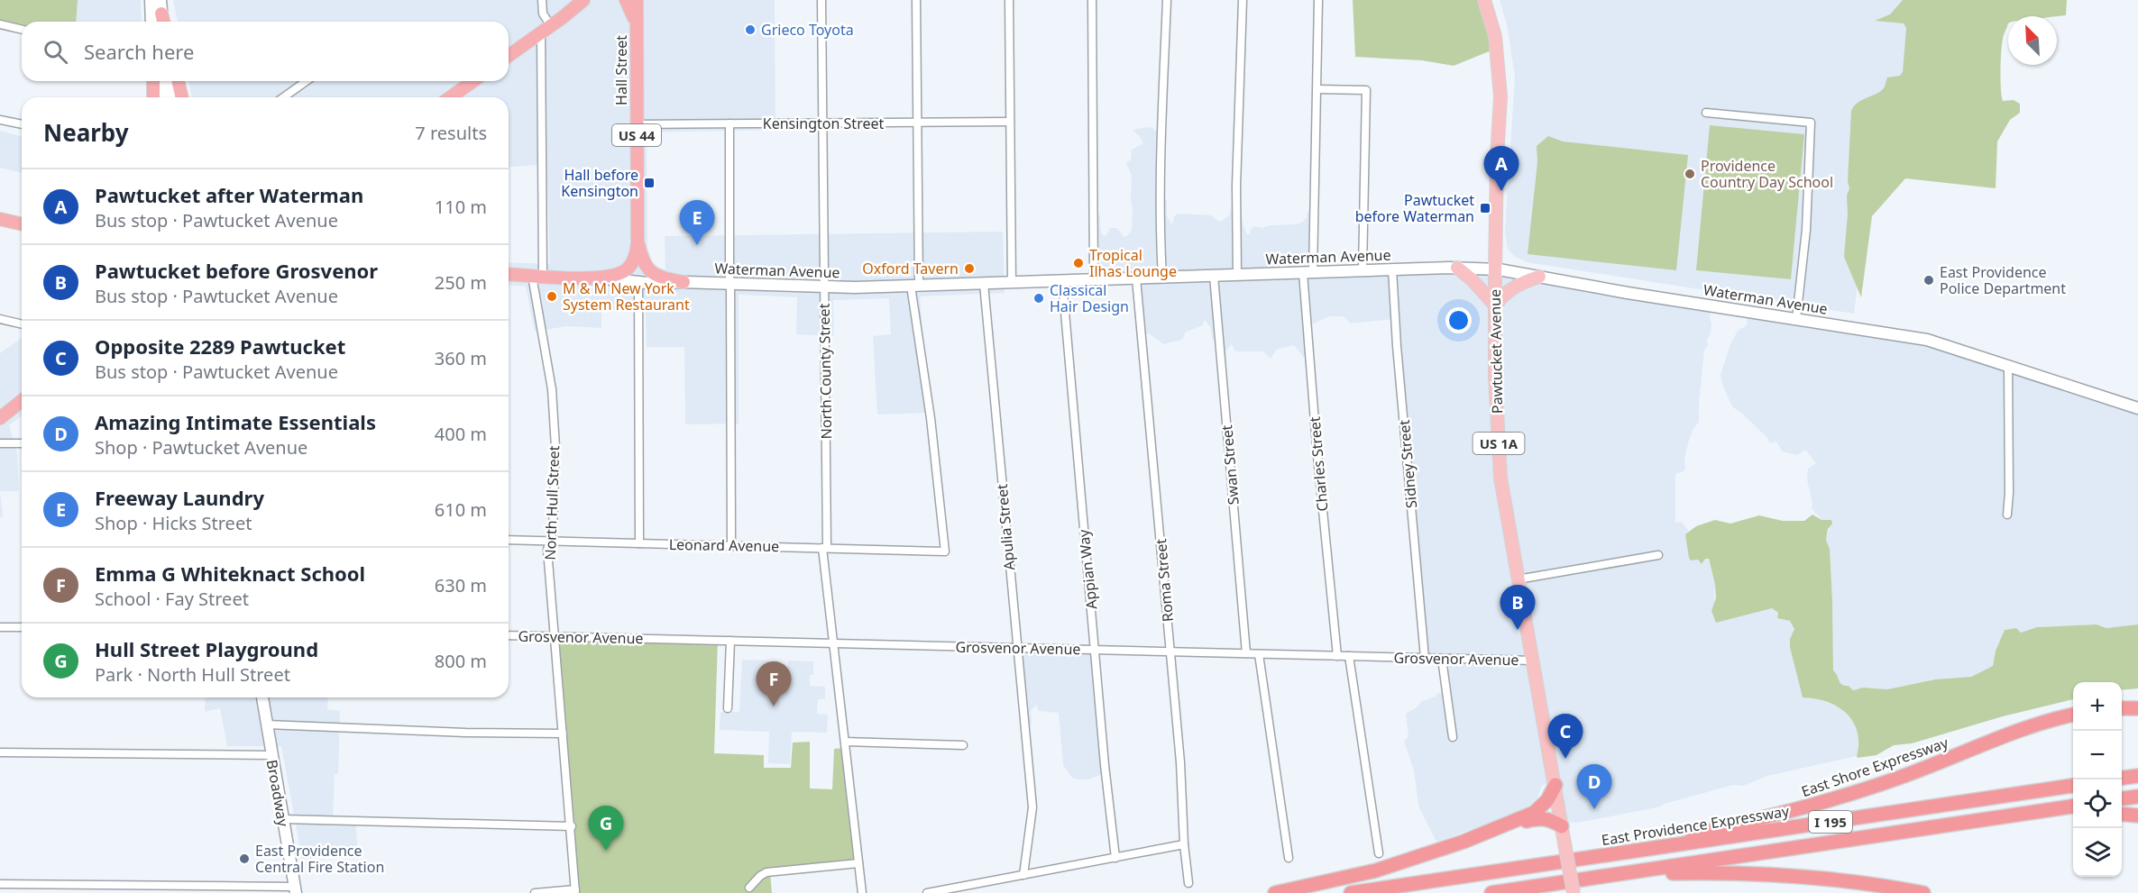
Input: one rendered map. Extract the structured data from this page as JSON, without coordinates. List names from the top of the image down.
{
  "streets": {
    "highway": [
      "Hall Street",
      "US 44",
      "Waterman Avenue",
      "East Shore Expressway",
      "I 195",
      "East Providence Expressway"
    ],
    "main road": ["Pawtucket Avenue", "US 1A", "Broadway"],
    "street": [
      "Kensington Street",
      "North County Street",
      "Charles Street",
      "Sidney Street",
      "Swan Street",
      "North Hull Street",
      "Apulia Street",
      "Leonard Avenue",
      "Appian Way",
      "Roma Street",
      "Grosvenor Avenue"
    ]
  },
  "crossings": [
    ["Hall Street", "Kensington Street"],
    ["Hall Street", "Waterman Avenue"],
    ["Kensington Street", "North County Street"],
    ["Waterman Avenue", "Pawtucket Avenue"],
    ["Waterman Avenue", "North County Street"],
    ["Waterman Avenue", "Charles Street"],
    ["Waterman Avenue", "Sidney Street"],
    ["Waterman Avenue", "Swan Street"],
    ["Waterman Avenue", "North Hull Street"],
    ["Waterman Avenue", "Apulia Street"],
    ["Waterman Avenue", "Leonard Avenue"],
    ["Waterman Avenue", "Appian Way"],
    ["Waterman Avenue", "Roma Street"],
    ["Pawtucket Avenue", "Grosvenor Avenue"],
    ["North County Street", "Leonard Avenue"],
    ["North County Street", "Grosvenor Avenue"],
    ["Charles Street", "Grosvenor Avenue"],
    ["Sidney Street", "Grosvenor Avenue"],
    ["Swan Street", "Grosvenor Avenue"],
    ["North Hull Street", "Leonard Avenue"],
    ["North Hull Street", "Grosvenor Avenue"],
    ["Apulia Street", "Grosvenor Avenue"],
    ["Appian Way", "Grosvenor Avenue"],
    ["Roma Street", "Grosvenor Avenue"],
    ["East Shore Expressway", "East Providence Expressway"]
  ],
  "places": {
    "other": [
      "Grieco Toyota",
      "Providence Country Day School",
      "Tropical Ilhas Lounge",
      "Oxford Tavern",
      "East Providence Police Department",
      "M & M New York System Restaurant",
      "Classical Hair Design",
      "East Providence Central Fire Station"
    ],
    "transit": ["Hall before Kensington", "Pawtucket before Waterman"]
  },
  "north": "top left",
  "page": {
    "search": "Search here",
    "heading": ["Nearby", "7 results"],
    "pins": [
      "A",
      "E",
      "B",
      "F",
      "C",
      "D",
      "G"
    ],
    "list": [
      {
        "mark": "A",
        "name": "Pawtucket after Waterman",
        "note": "Bus stop · Pawtucket Avenue",
        "value": "110 m"
      },
      {
        "mark": "B",
        "name": "Pawtucket before Grosvenor",
        "note": "Bus stop · Pawtucket Avenue",
        "value": "250 m"
      },
      {
        "mark": "C",
        "name": "Opposite 2289 Pawtucket",
        "note": "Bus stop · Pawtucket Avenue",
        "value": "360 m"
      },
      {
        "mark": "D",
        "name": "Amazing Intimate Essentials",
        "note": "Shop · Pawtucket Avenue",
        "value": "400 m"
      },
      {
        "mark": "E",
        "name": "Freeway Laundry",
        "note": "Shop · Hicks Street",
        "value": "610 m"
      },
      {
        "mark": "F",
        "name": "Emma G Whiteknact School",
        "note": "School · Fay Street",
        "value": "630 m"
      },
      {
        "mark": "G",
        "name": "Hull Street Playground",
        "note": "Park · North Hull Street",
        "value": "800 m"
      }
    ],
    "map_buttons": ["+", "−"]
  }
}
